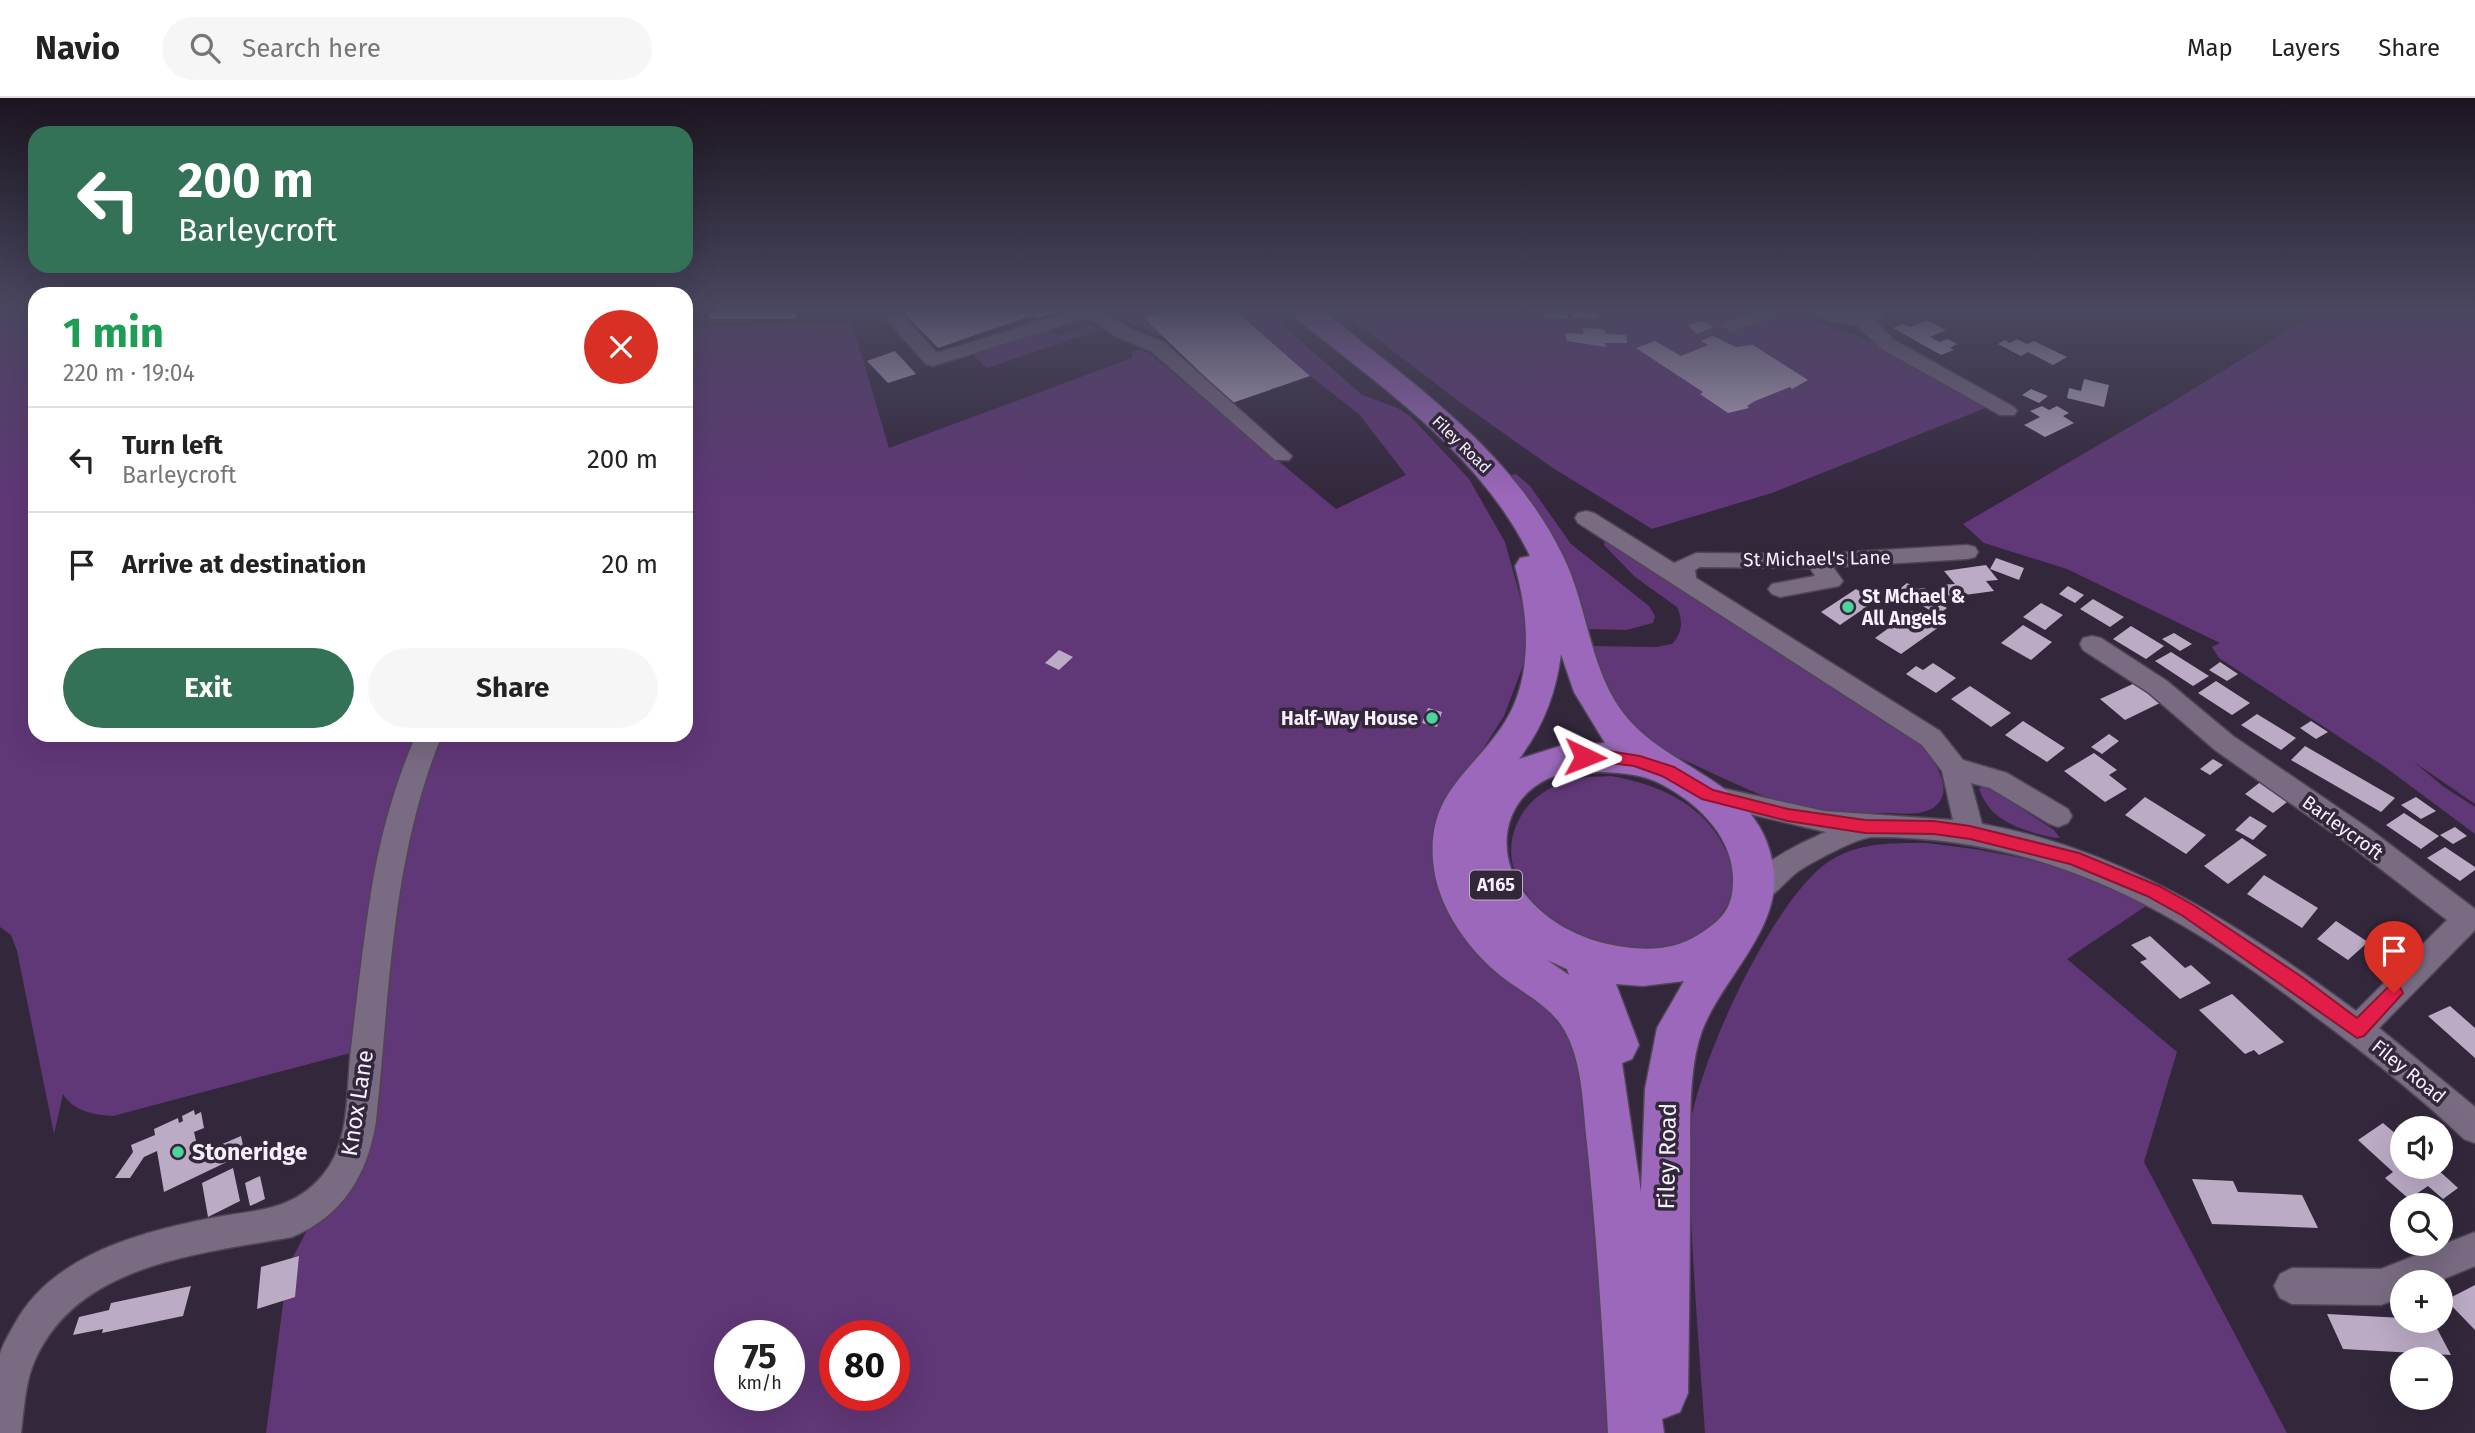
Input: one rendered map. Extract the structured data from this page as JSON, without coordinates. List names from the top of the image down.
{
  "streets": {
    "highway": ["Filey Road", "A165"],
    "street": ["St Michael's Lane", "Barleycroft", "Knox Lane"]
  },
  "crossings": [
    ["Filey Road", "Barleycroft"]
  ],
  "places": ["St Mchael & All Angels", "Half-Way House", "Stoneridge"],
  "page": {
    "header": "Navio",
    "search": "Search here",
    "nav": ["Map", "Layers", "Share"],
    "turn": ["200 m", "Barleycroft"],
    "heading": ["1 min", "220 m · 19:04"],
    "list": [
      {
        "name": "Turn left",
        "note": "Barleycroft",
        "value": "200 m"
      },
      {
        "name": "Arrive at destination",
        "value": "20 m"
      }
    ],
    "buttons": ["Exit", "Share"],
    "map_buttons": ["+", "−"],
    "speed": "75 km/h",
    "limit": "80"
  }
}
